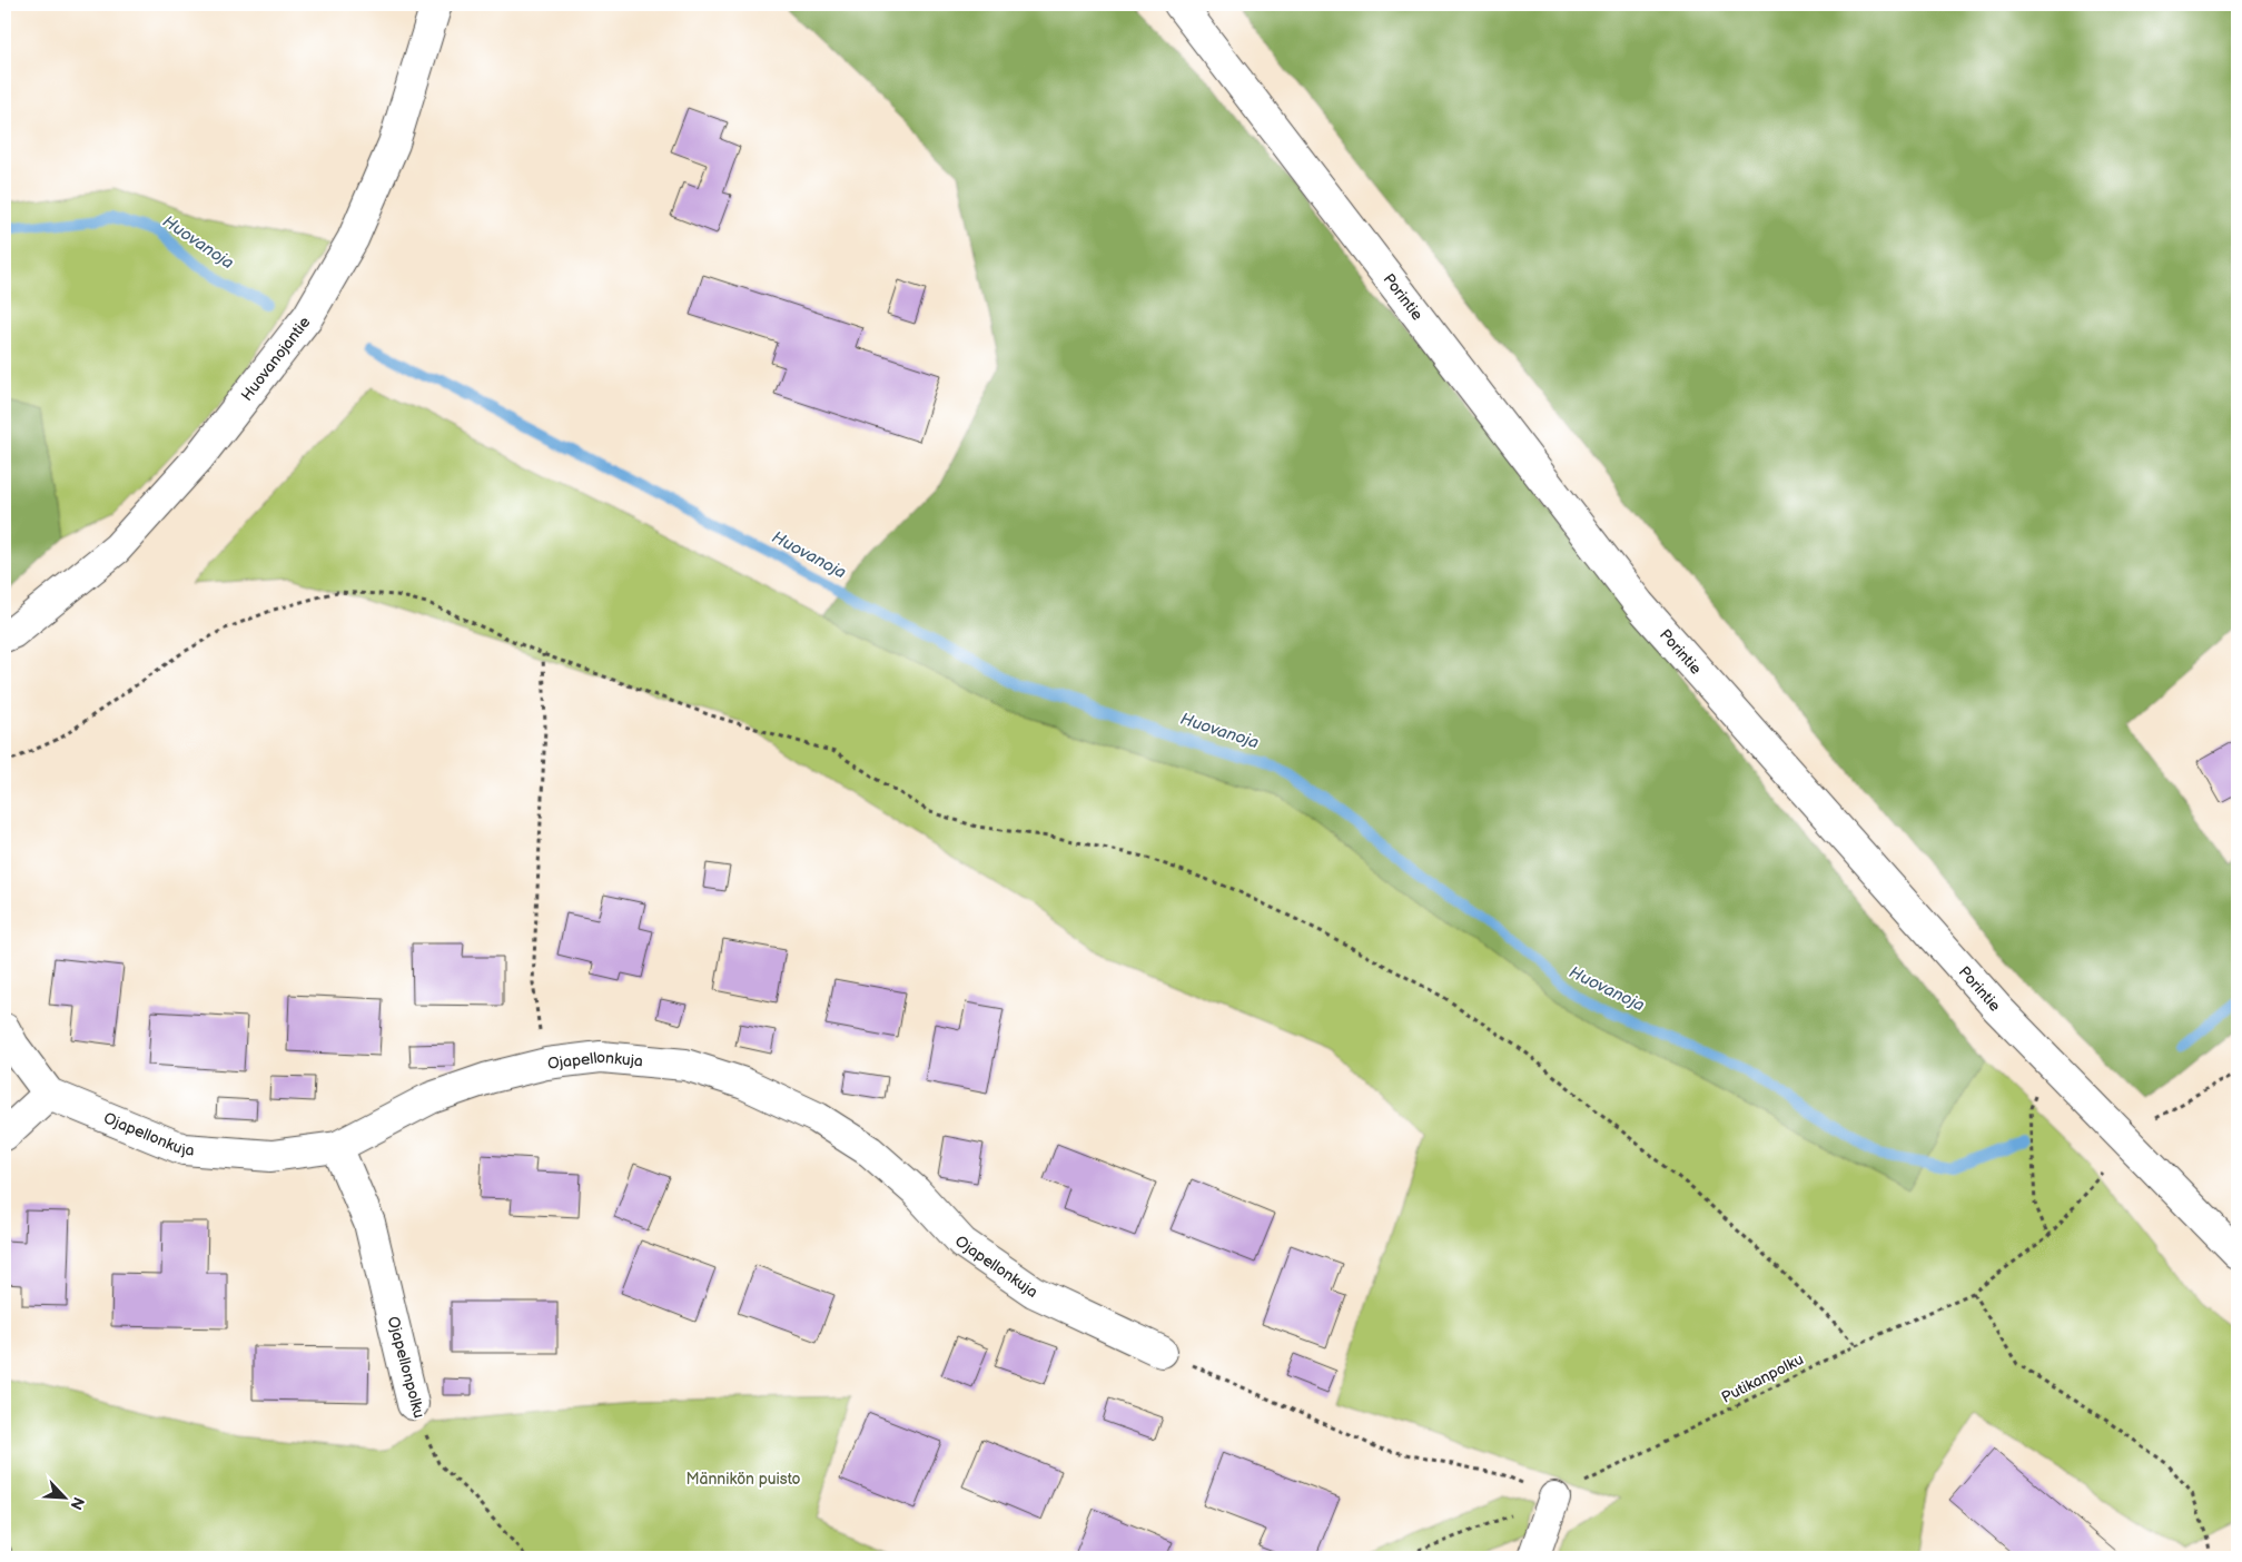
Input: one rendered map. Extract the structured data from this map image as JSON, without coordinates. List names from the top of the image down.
{
  "streets": {
    "main road": [
      "Porintie",
      "Huovanojantie",
      "Ojapellonkuja",
      "Ojapellonpolku"
    ],
    "path": ["Putikanpolku"]
  },
  "crossings": [
    ["Ojapellonkuja", "Ojapellonpolku"]
  ],
  "water": ["Huovanoja"],
  "parks": ["Männikön puisto"],
  "north": "bottom right"
}
